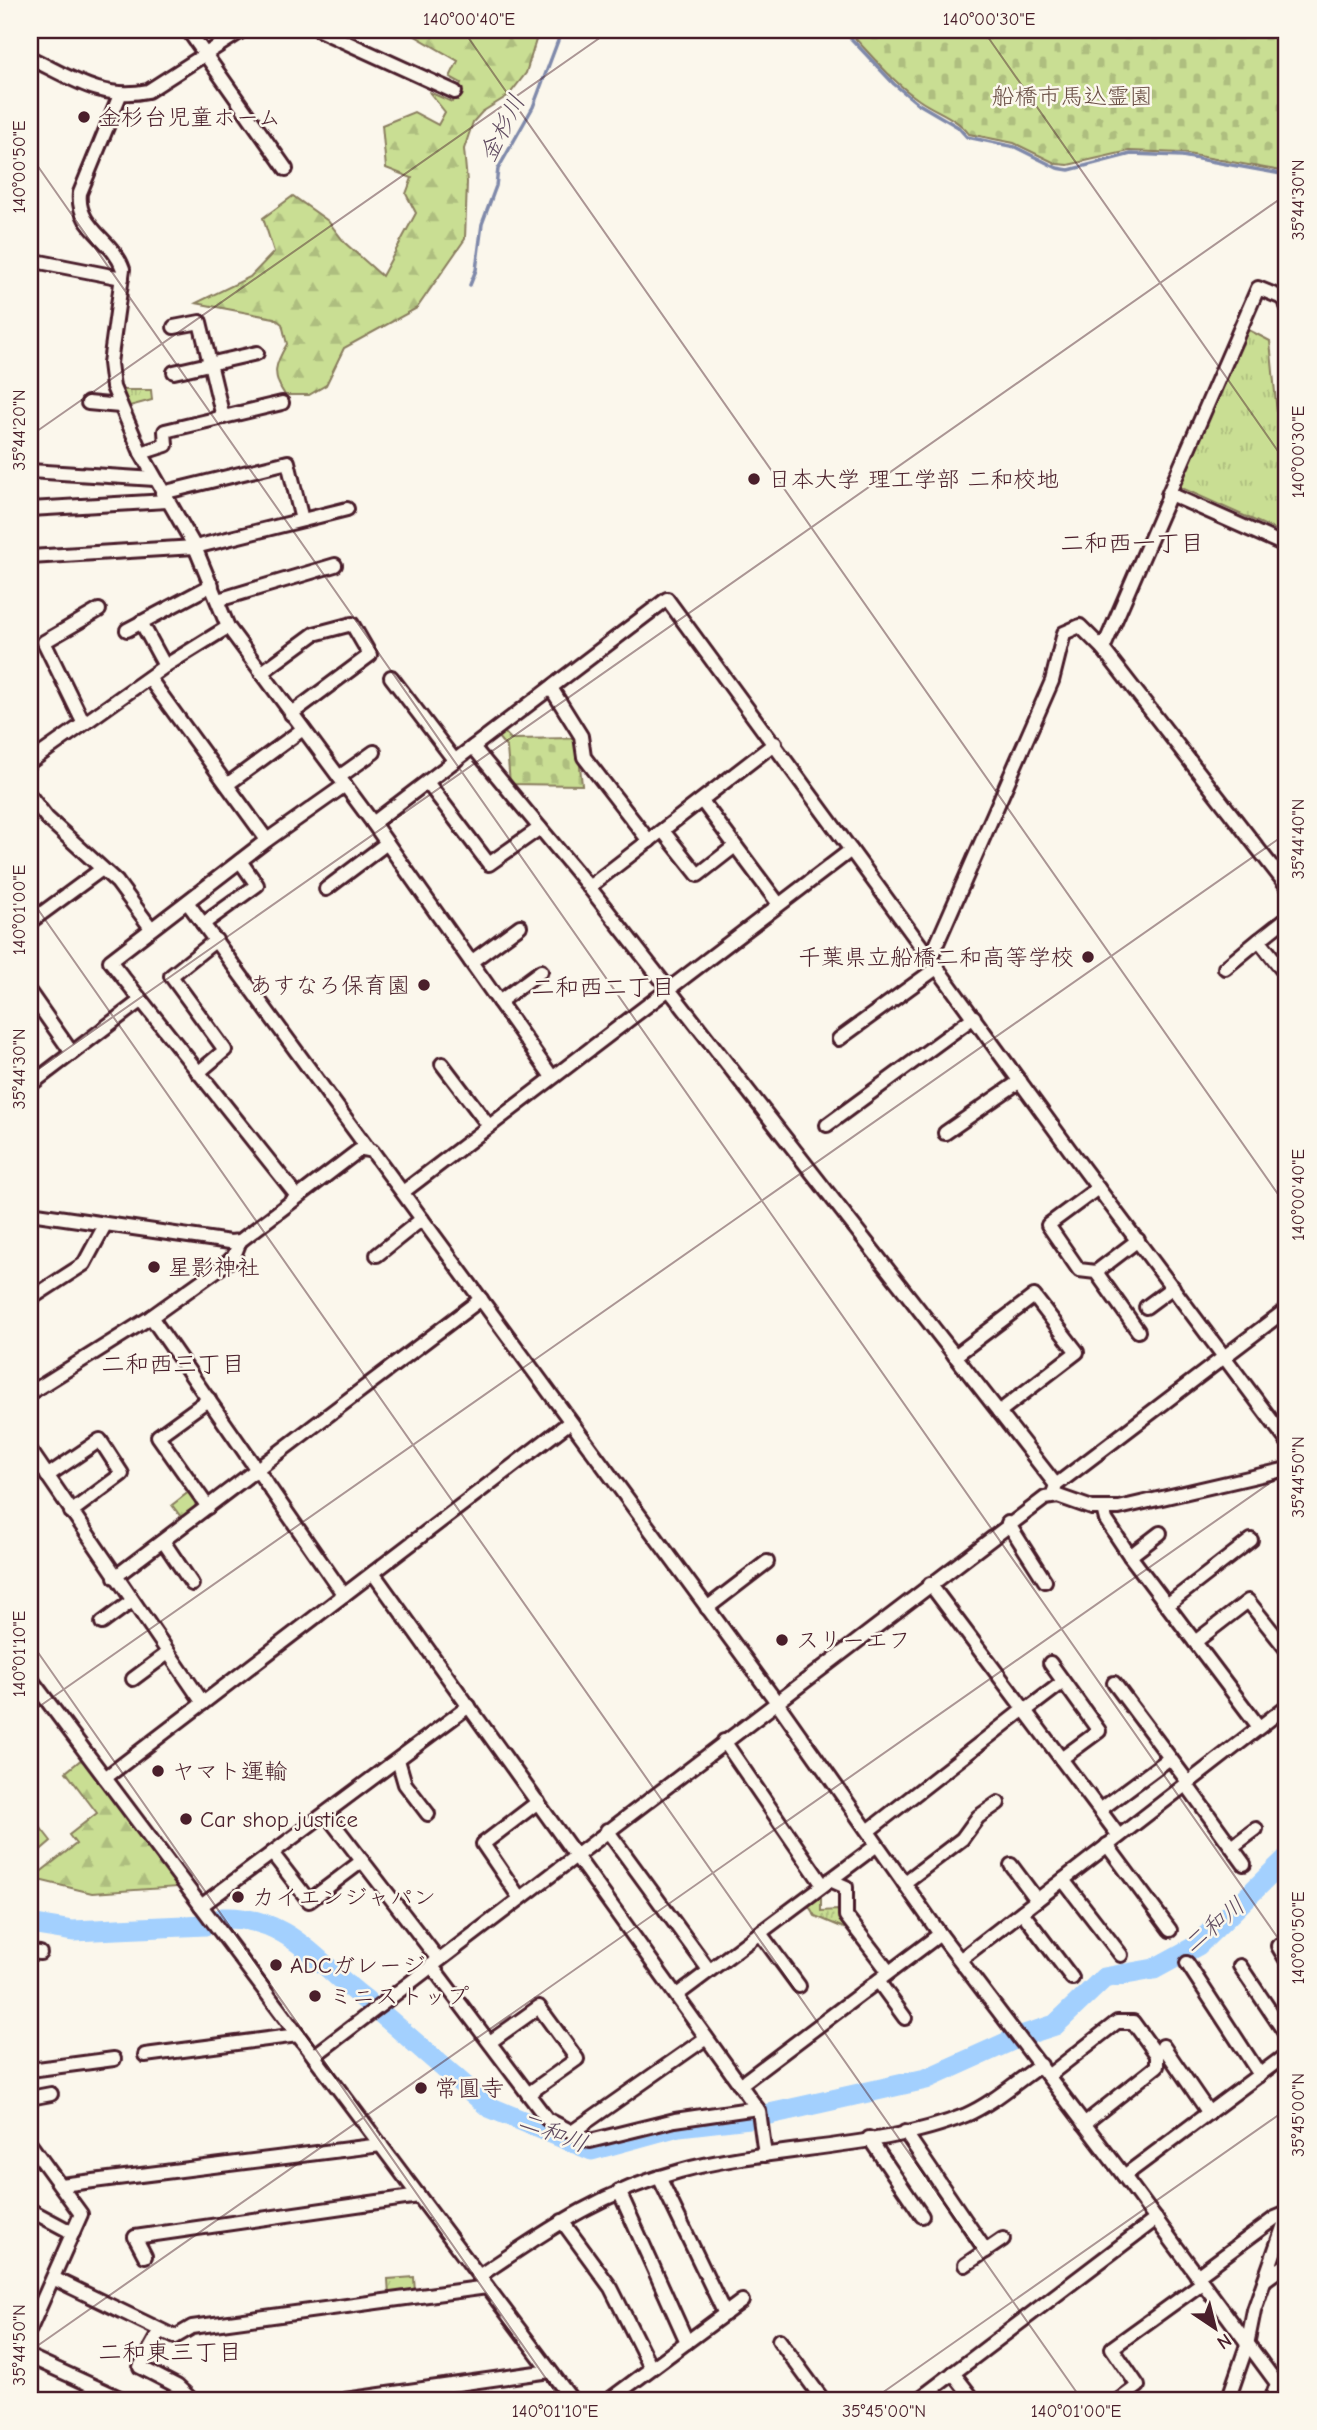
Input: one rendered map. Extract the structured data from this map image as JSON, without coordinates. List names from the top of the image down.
{
  "districts": [
    "二和西一丁目",
    "二和西二丁目",
    "二和西三丁目",
    "二和東三丁目"
  ],
  "water": ["金杉川", "二和川"],
  "parks": ["船橋市馬込霊園"],
  "places": [
    "金杉台児童ホーム",
    "日本大学 理工学部 二和校地",
    "千葉県立船橋二和高等学校",
    "あすなろ保育園",
    "星影神社",
    "スリーエフ",
    "ヤマト運輸",
    "Car shop justice",
    "カイエンジャパン",
    "ADCガレージ",
    "ミニストップ",
    "常圓寺"
  ],
  "north": "bottom right",
  "coordinates": [
    "140°00'40\"E",
    "140°00'30\"E",
    "140°00'50\"E",
    "35°44'30\"N",
    "35°44'20\"N",
    "35°44'40\"N",
    "140°01'00\"E",
    "35°44'50\"N",
    "140°01'10\"E",
    "35°45'00\"N"
  ]
}
